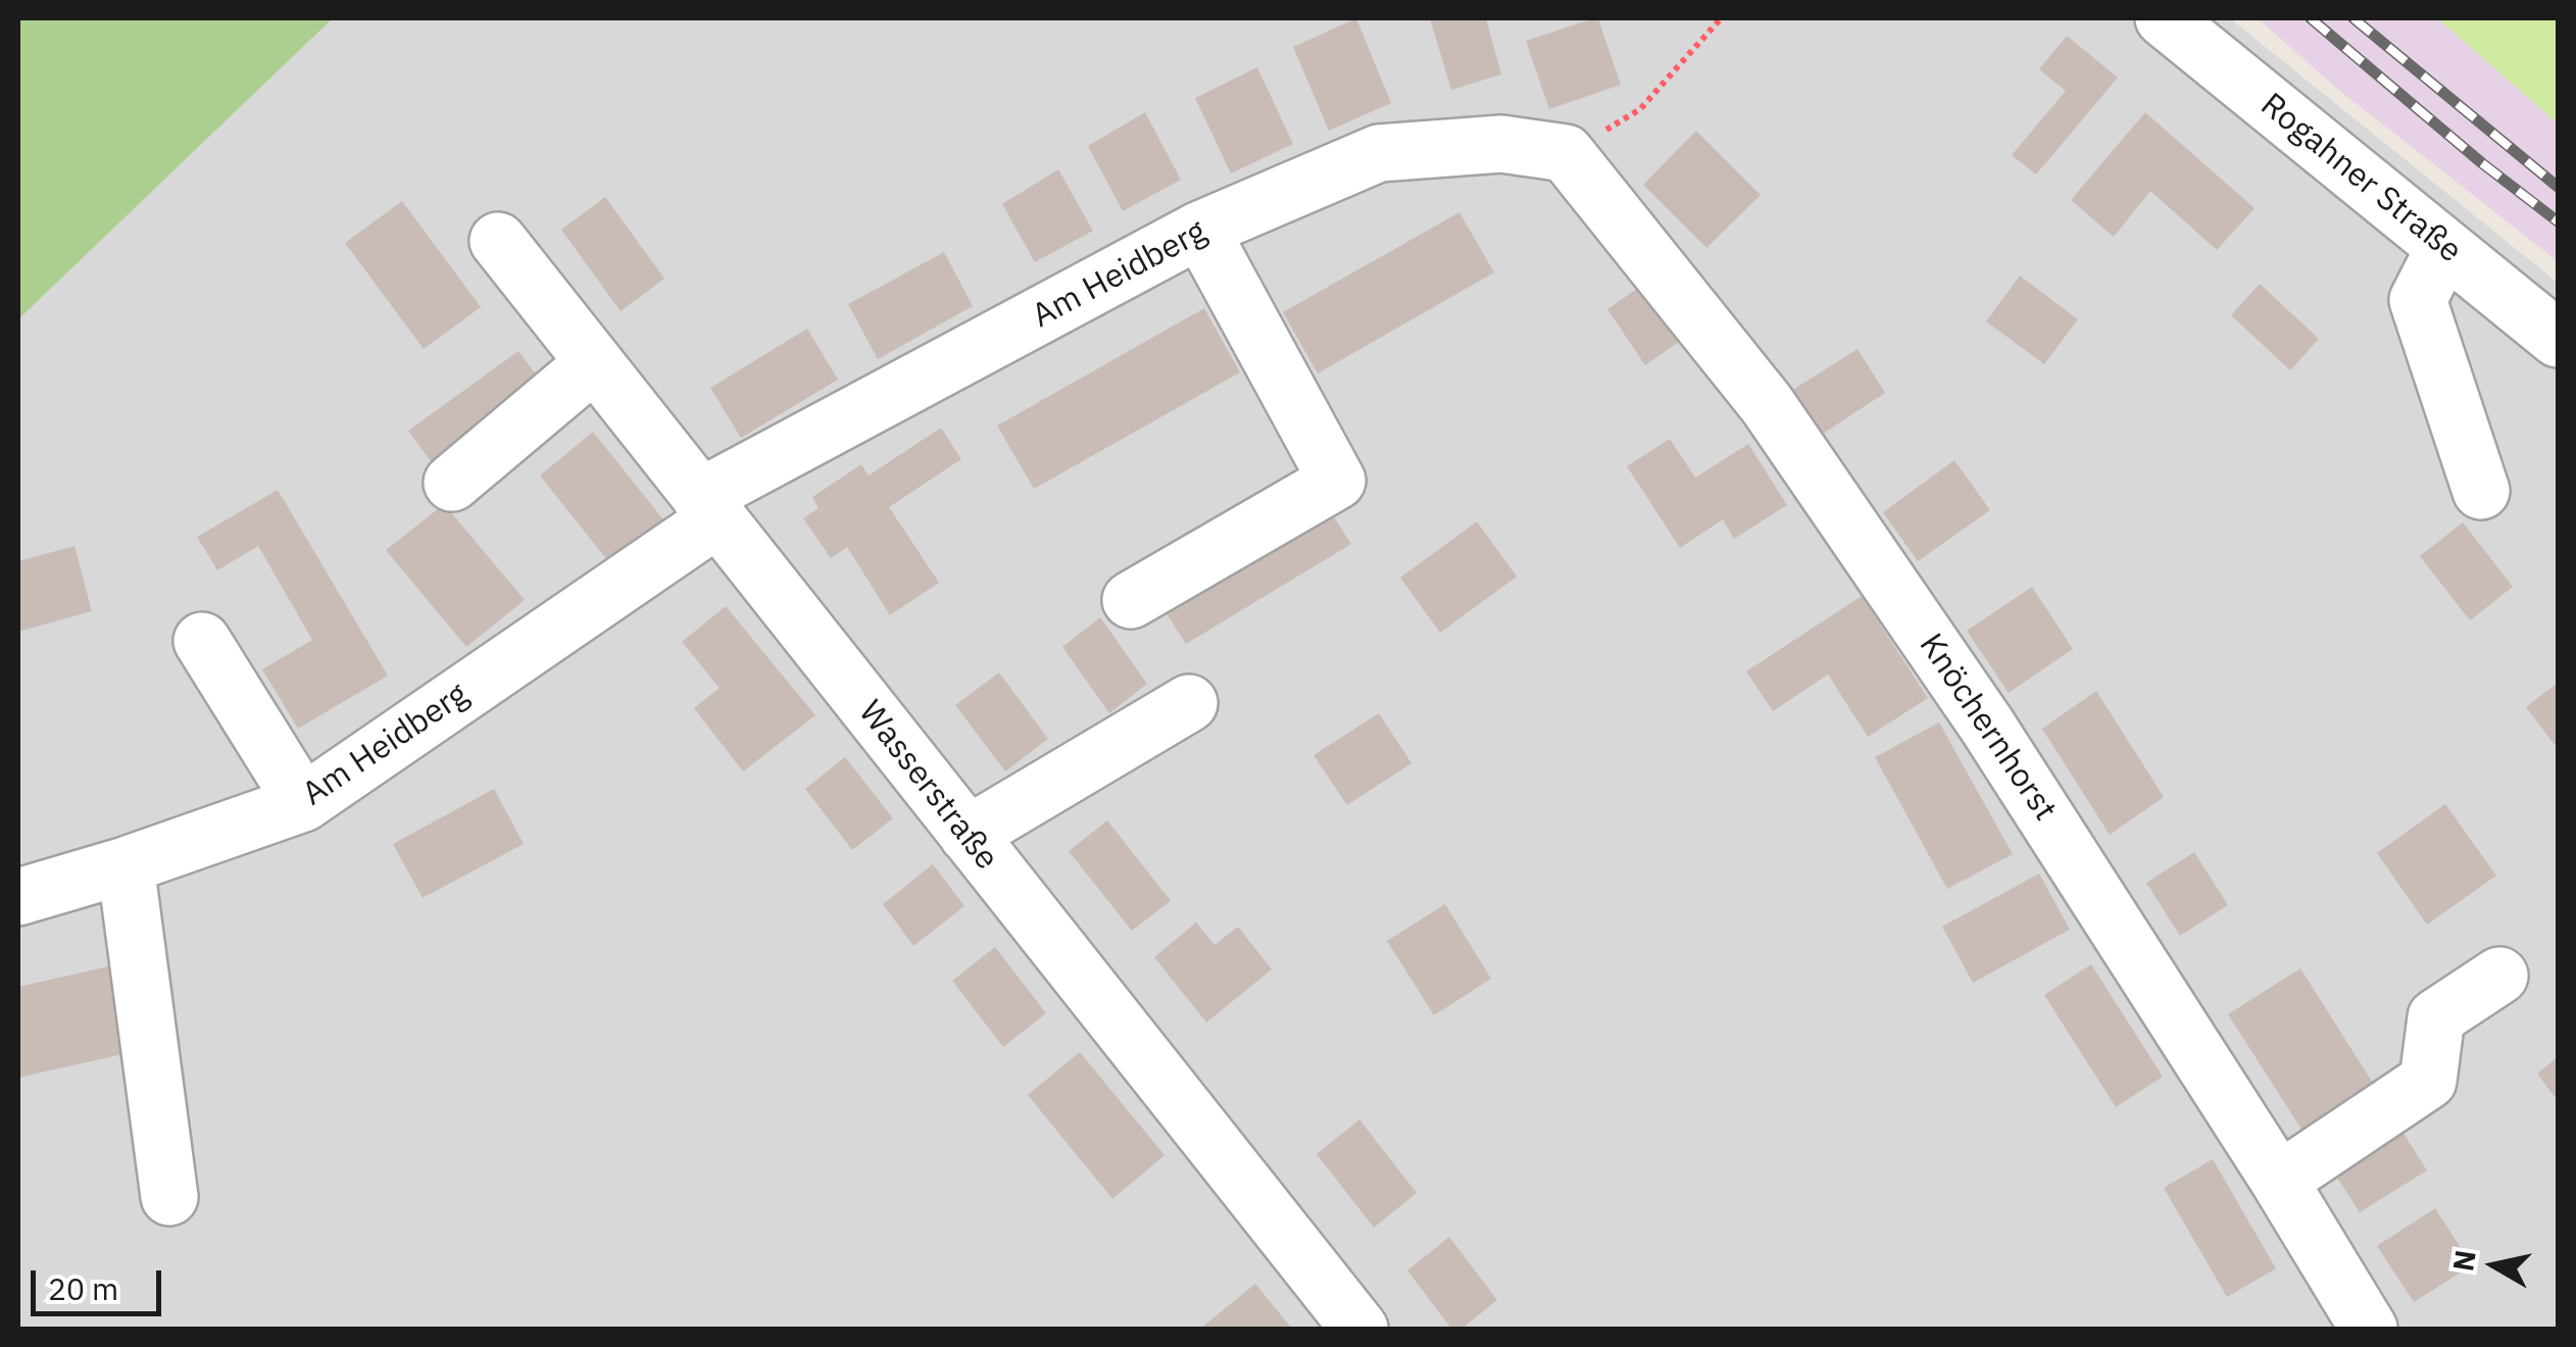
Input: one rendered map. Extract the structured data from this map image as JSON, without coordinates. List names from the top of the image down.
{
  "streets": {
    "street": [
      "Rogahner Straße",
      "Am Heidberg",
      "Knöchernhorst",
      "Wasserstraße"
    ]
  },
  "crossings": [
    ["Am Heidberg", "Knöchernhorst"],
    ["Am Heidberg", "Wasserstraße"]
  ],
  "scale_bar": "20 m",
  "north": "left"
}
